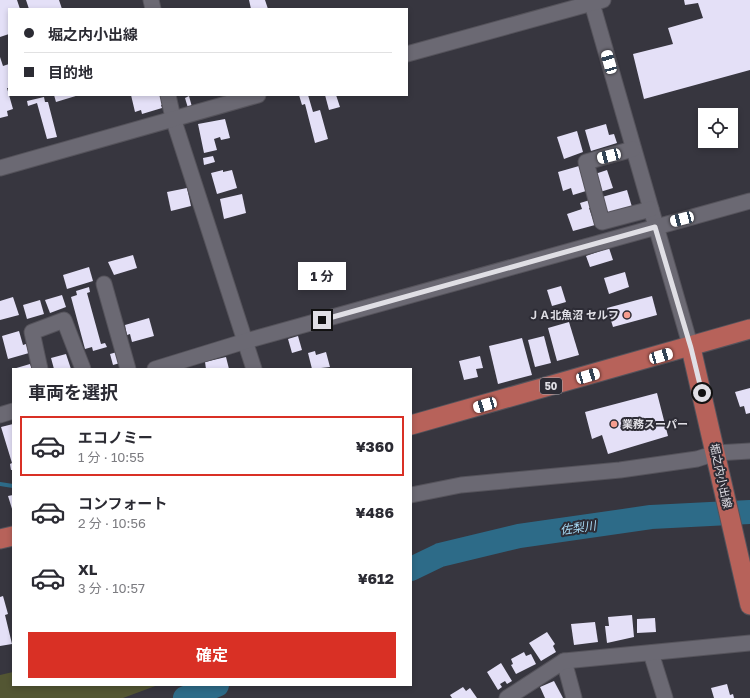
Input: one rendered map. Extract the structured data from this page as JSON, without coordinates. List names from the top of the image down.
{
  "streets": {
    "main road": ["50", "堀之内小出線"]
  },
  "crossings": [
    ["50", "堀之内小出線"]
  ],
  "water": ["佐梨川"],
  "places": ["ＪＡ北魚沼 セルフ", "業務スーパー"],
  "page": {
    "banner": ["堀之内小出線", "目的地"],
    "bubble": "1 分",
    "heading": "車両を選択",
    "list": [
      {
        "name": "エコノミー",
        "note": "1 分 · 10:55",
        "value": "¥360"
      },
      {
        "name": "コンフォート",
        "note": "2 分 · 10:56",
        "value": "¥486"
      },
      {
        "name": "XL",
        "note": "3 分 · 10:57",
        "value": "¥612"
      }
    ],
    "buttons": "確定"
  }
}
